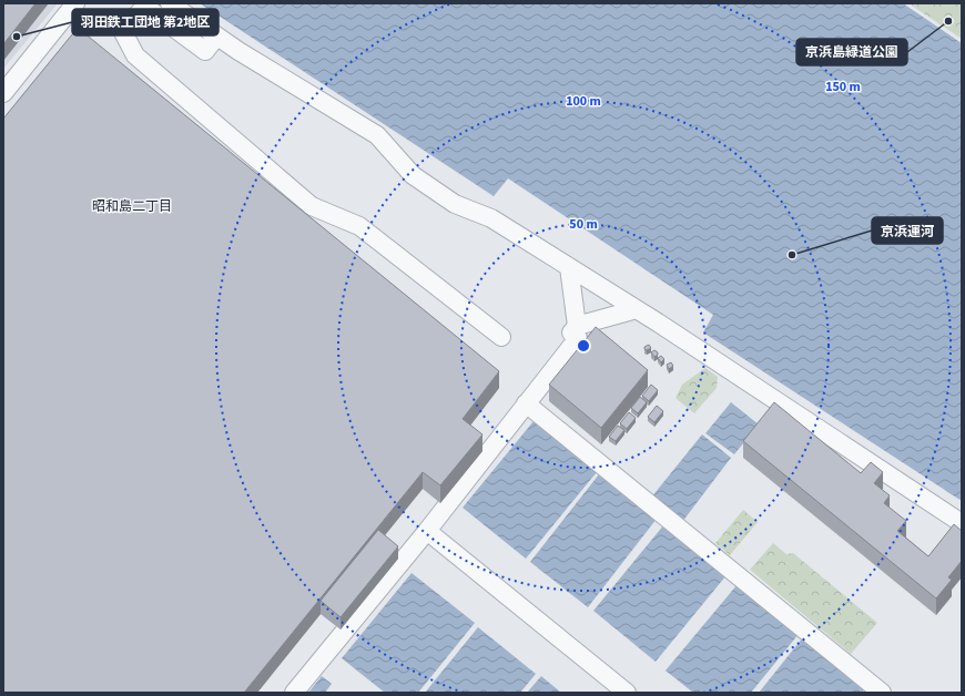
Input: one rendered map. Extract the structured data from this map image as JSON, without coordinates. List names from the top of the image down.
{
  "districts": ["昭和島二丁目"],
  "places": ["京浜島緑道公園", "羽田鉄工団地 第2地区", "京浜運河"],
  "rings": ["150 m", "100 m", "50 m"]
}
